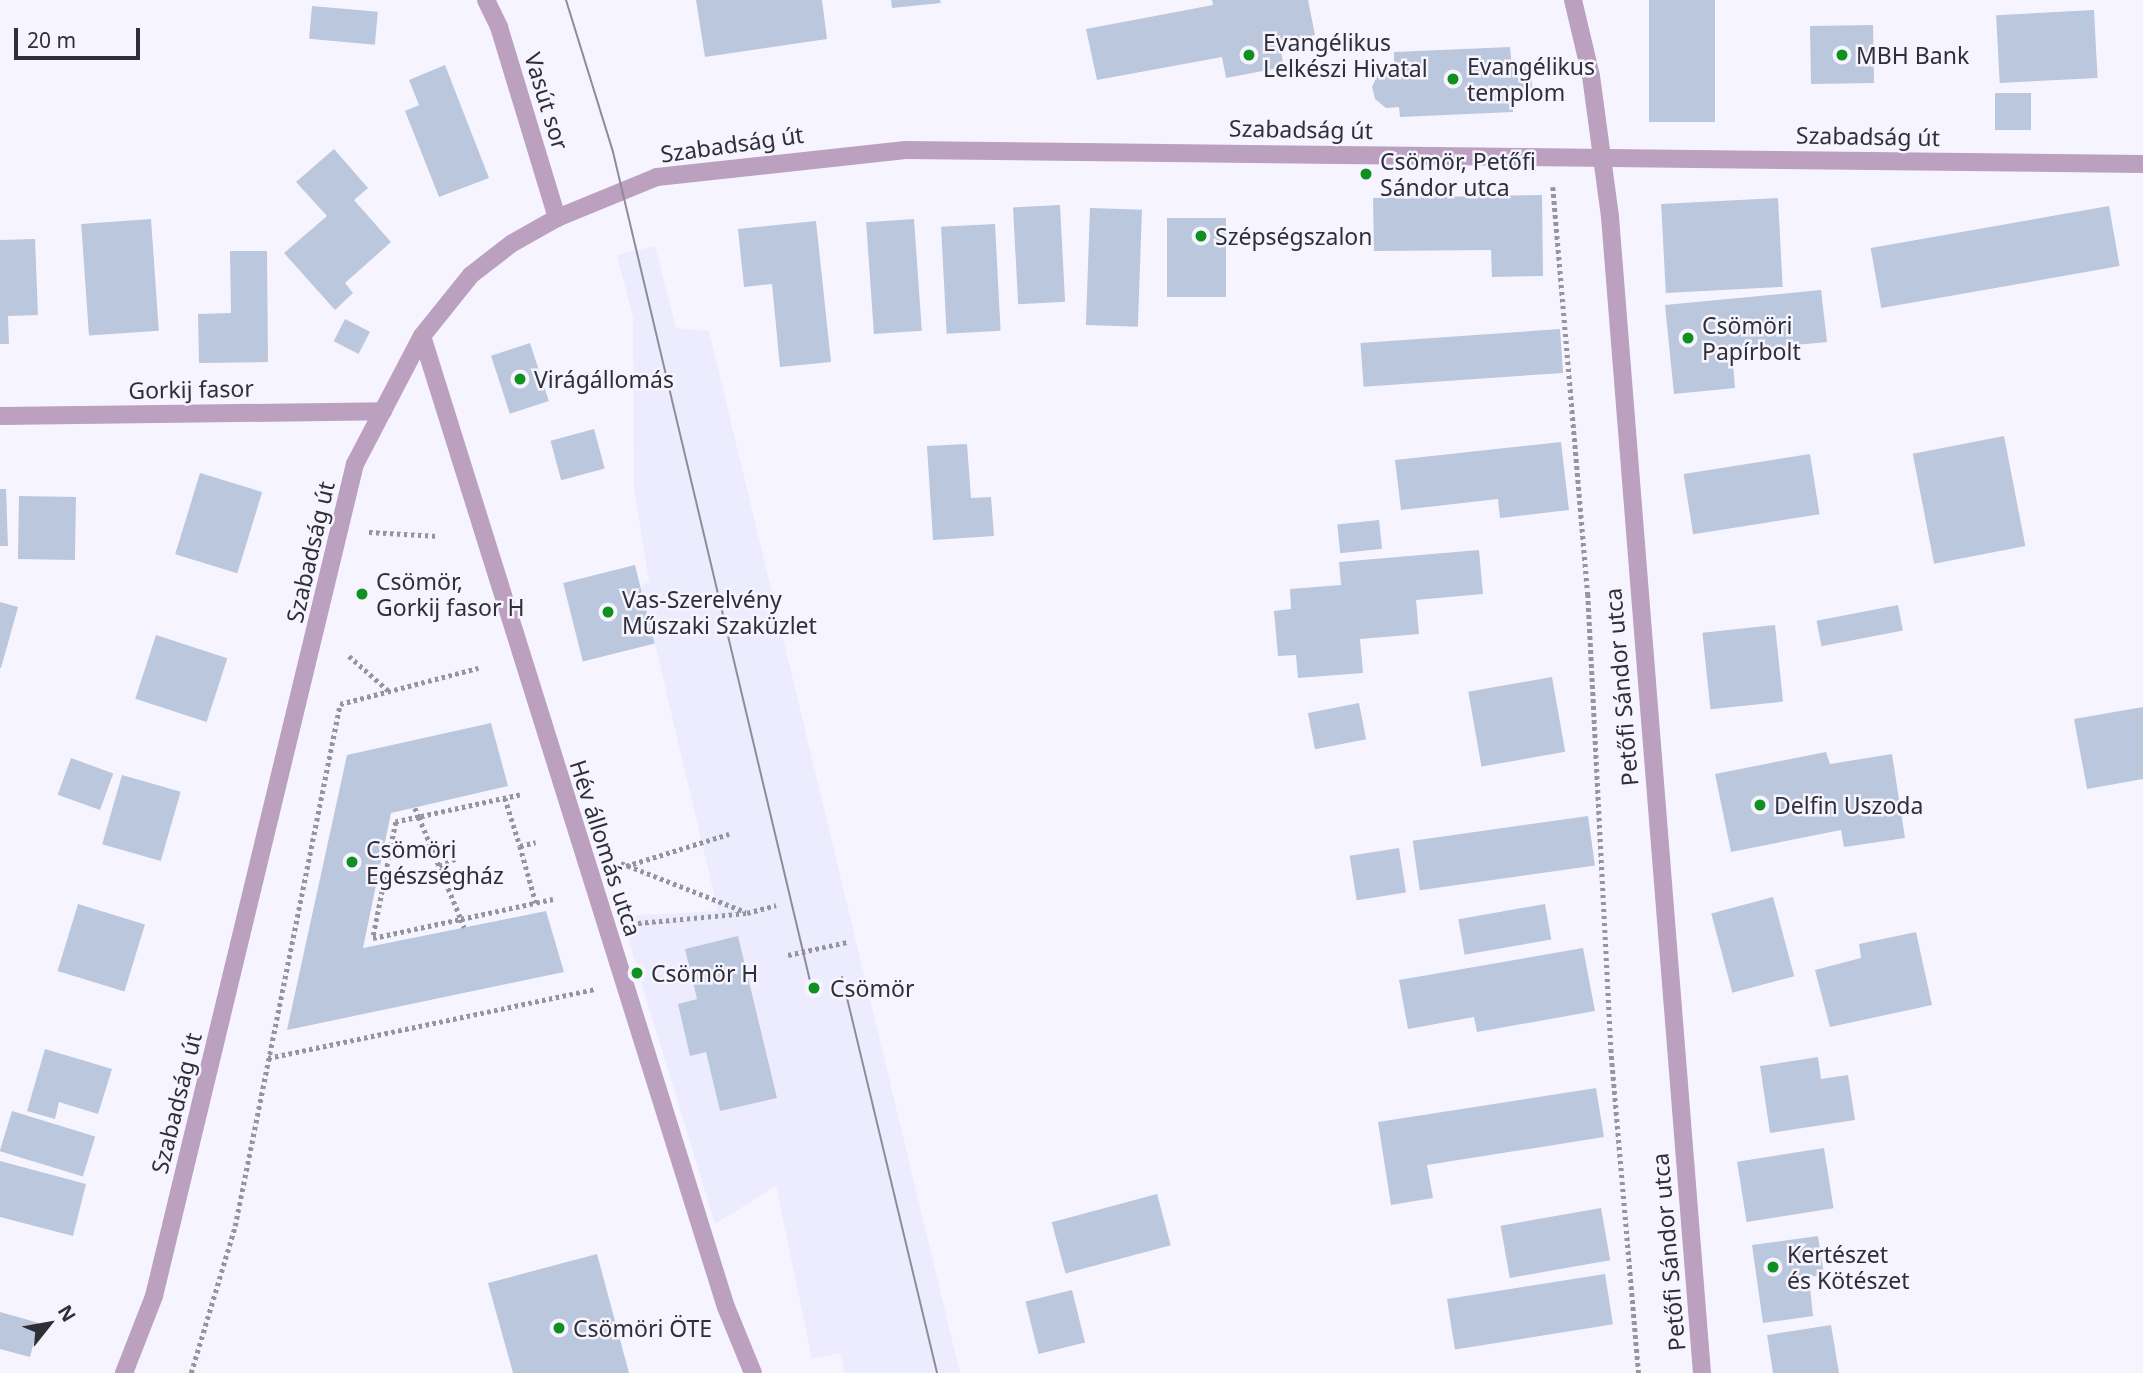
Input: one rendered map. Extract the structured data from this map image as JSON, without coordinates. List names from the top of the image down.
{
  "streets": {
    "street": [
      "Vasút sor",
      "Szabadság út",
      "Gorkij fasor",
      "Petőfi Sándor utca",
      "Hév állomás utca"
    ]
  },
  "crossings": [
    ["Vasút sor", "Szabadság út"],
    ["Szabadság út", "Gorkij fasor"],
    ["Szabadság út", "Petőfi Sándor utca"],
    ["Szabadság út", "Hév állomás utca"]
  ],
  "places": [
    "Evangélikus Lelkészi Hivatal",
    "MBH Bank",
    "Evangélikus templom",
    "Csömör, Petőfi Sándor utca",
    "Szépségszalon",
    "Csömöri Papírbolt",
    "Virágállomás",
    "Csömör, Gorkij fasor H",
    "Vas-Szerelvény Műszaki Szaküzlet",
    "Delfin Uszoda",
    "Csömöri Egészségház",
    "Csömör H",
    "Csömör",
    "Kertészet és Kötészet",
    "Csömöri ÖTE"
  ],
  "scale_bar": "20 m",
  "north": "top right"
}
